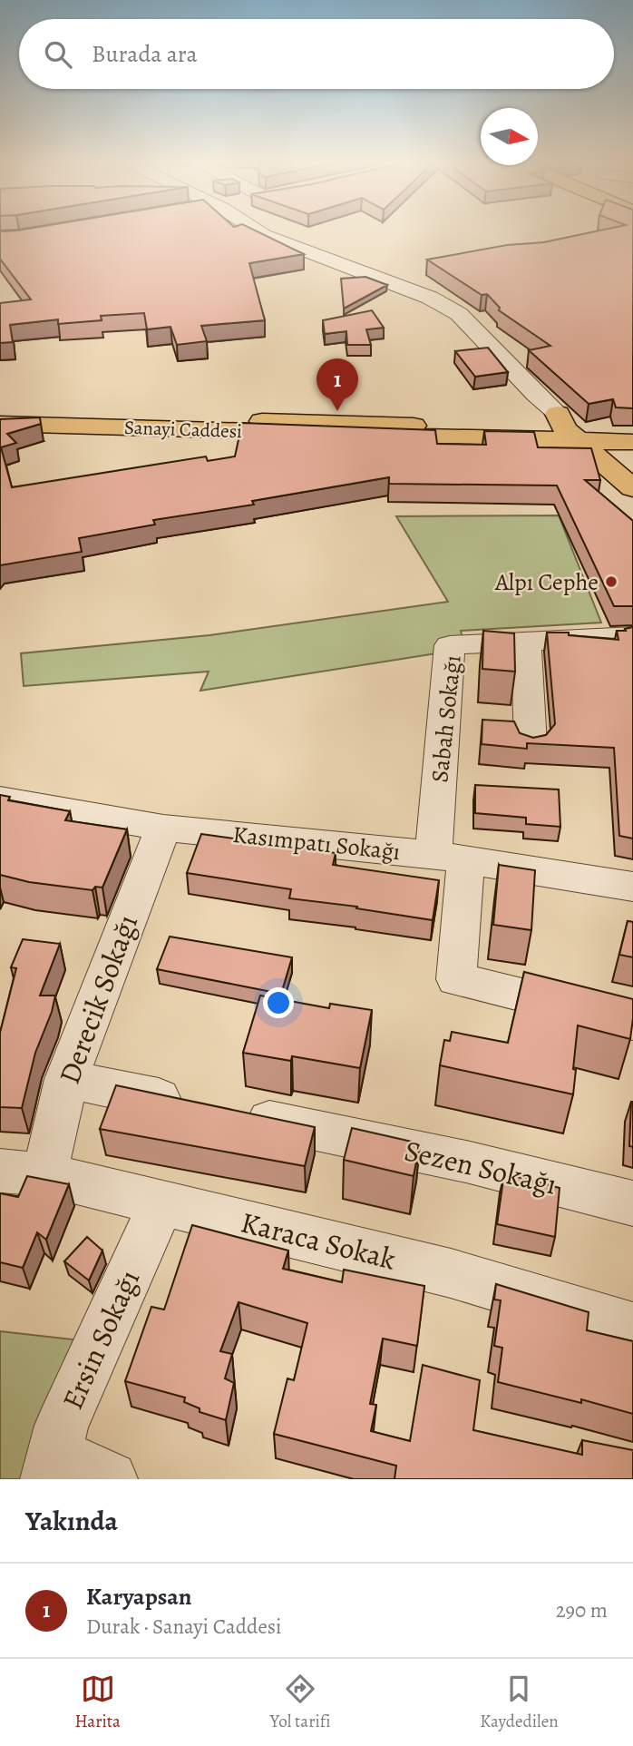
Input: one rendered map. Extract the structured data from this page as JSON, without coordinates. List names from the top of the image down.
{
  "streets": {
    "main road": ["Sanayi Caddesi"],
    "street": [
      "Sabah Sokağı",
      "Kasımpatı Sokağı",
      "Derecik Sokağı",
      "Sezen Sokağı",
      "Karaca Sokak",
      "Ersin Sokağı"
    ]
  },
  "crossings": [
    ["Sabah Sokağı", "Kasımpatı Sokağı"],
    ["Kasımpatı Sokağı", "Derecik Sokağı"],
    ["Derecik Sokağı", "Sezen Sokağı"],
    ["Derecik Sokağı", "Karaca Sokak"],
    ["Karaca Sokak", "Ersin Sokağı"]
  ],
  "places": ["Alpı Cephe"],
  "north": "right",
  "page": {
    "search": "Burada ara",
    "pins": "1",
    "heading": "Yakında",
    "list": [
      {
        "mark": "1",
        "name": "Karyapsan",
        "note": "Durak · Sanayi Caddesi",
        "value": "290 m"
      }
    ],
    "nav": ["Harita", "Yol tarifi", "Kaydedilen"]
  }
}
